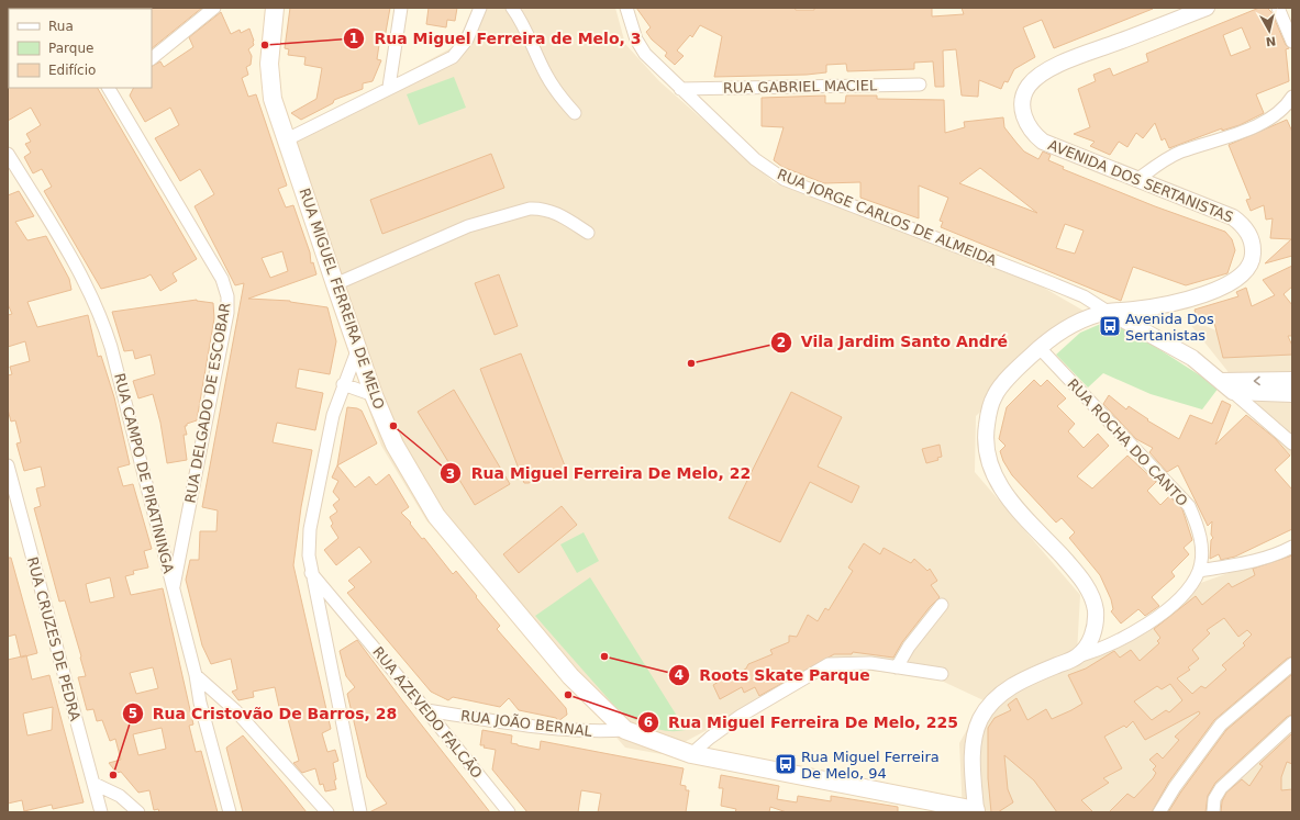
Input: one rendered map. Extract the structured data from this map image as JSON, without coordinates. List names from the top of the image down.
{
  "streets": {
    "main road": ["RUA MIGUEL FERREIRA DE MELO"],
    "street": [
      "RUA GABRIEL MACIEL",
      "AVENIDA DOS SERTANISTAS",
      "RUA JORGE CARLOS DE ALMEIDA",
      "RUA DELGADO DE ESCOBAR",
      "RUA ROCHA DO CANTO",
      "RUA CAMPO DE PIRATININGA",
      "RUA CRUZES DE PEDRA",
      "RUA AZEVEDO FALCÃO",
      "RUA JOÃO BERNAL"
    ]
  },
  "crossings": [
    ["RUA GABRIEL MACIEL", "RUA JORGE CARLOS DE ALMEIDA"],
    ["AVENIDA DOS SERTANISTAS", "RUA JORGE CARLOS DE ALMEIDA"],
    ["AVENIDA DOS SERTANISTAS", "RUA ROCHA DO CANTO"],
    ["RUA MIGUEL FERREIRA DE MELO", "RUA JOÃO BERNAL"],
    ["RUA DELGADO DE ESCOBAR", "RUA CAMPO DE PIRATININGA"],
    ["RUA AZEVEDO FALCÃO", "RUA JOÃO BERNAL"]
  ],
  "places": {
    "other": [
      "Rua Miguel Ferreira de Melo, 3",
      "Vila Jardim Santo André",
      "Rua Miguel Ferreira De Melo, 22",
      "Roots Skate Parque",
      "Rua Miguel Ferreira De Melo, 225",
      "Rua Cristovão De Barros, 28"
    ],
    "bus stop": ["Avenida Dos Sertanistas", "Rua Miguel Ferreira De Melo, 94"]
  },
  "legend": ["Rua", "Parque", "Edifício"],
  "north": "bottom"
}
